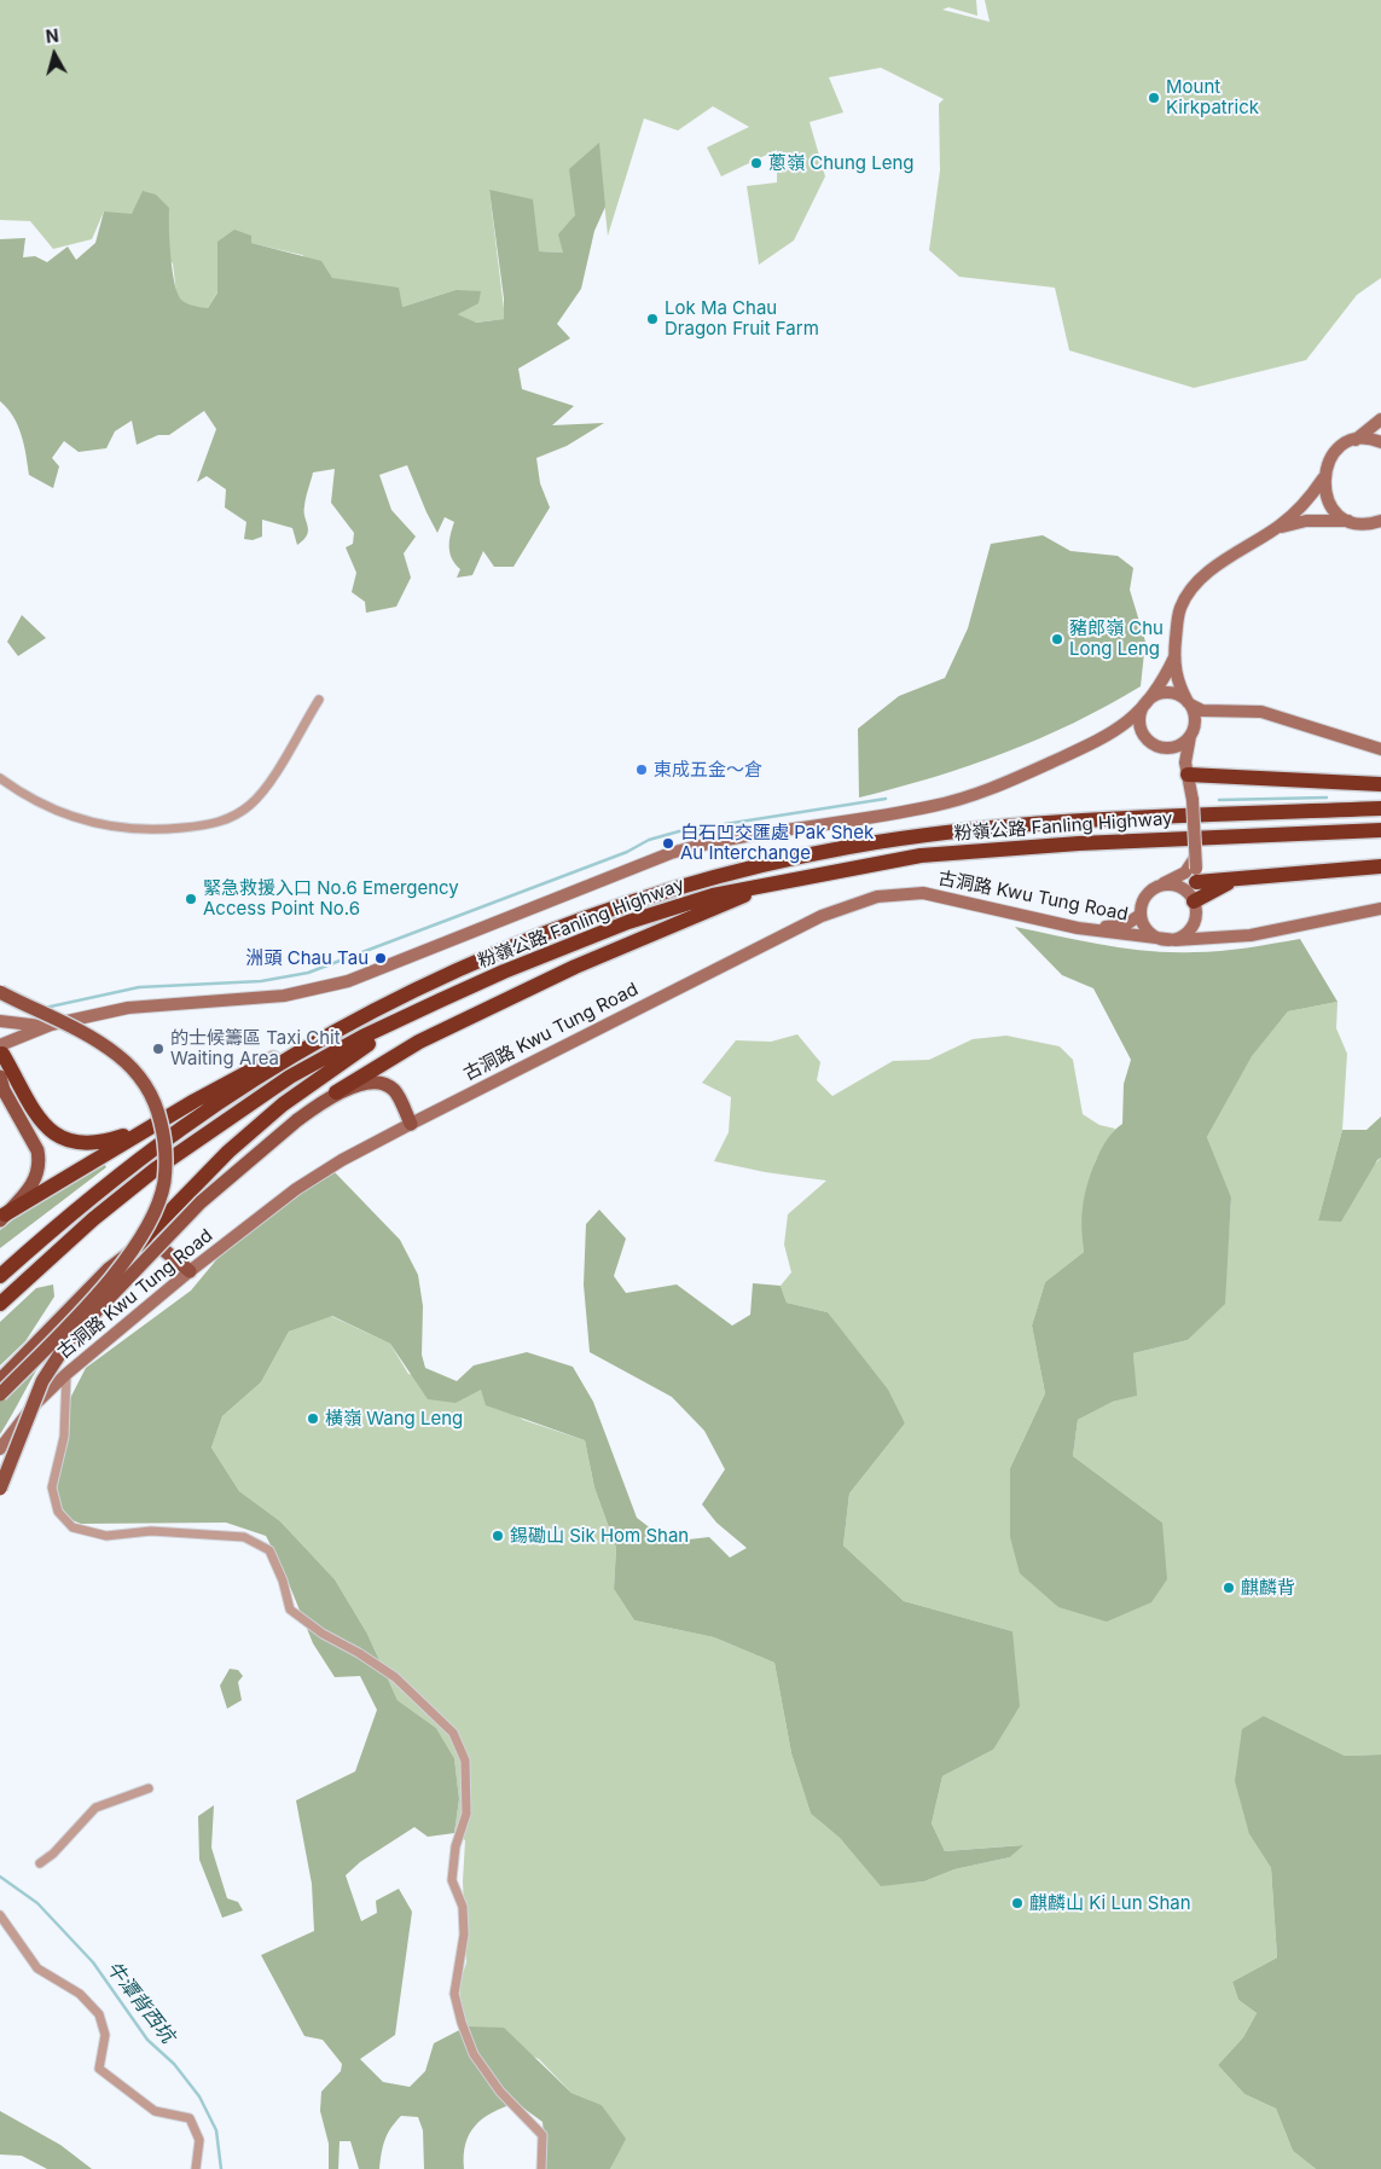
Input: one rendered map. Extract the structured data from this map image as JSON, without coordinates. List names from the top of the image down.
{
  "streets": {
    "highway": ["粉嶺公路 Fanling Highway"],
    "main road": ["古洞路 Kwu Tung Road"]
  },
  "water": ["牛潭背西坑"],
  "places": [
    "Mount Kirkpatrick",
    "蔥嶺 Chung Leng",
    "Lok Ma Chau Dragon Fruit Farm",
    "豬郎嶺 Chu Long Leng",
    "東成五金～倉",
    "白石凹交匯處 Pak Shek Au Interchange",
    "緊急救援入口 No.6 Emergency Access Point No.6",
    "洲頭 Chau Tau",
    "的士候籌區 Taxi Chit Waiting Area",
    "橫嶺 Wang Leng",
    "錫磡山 Sik Hom Shan",
    "麒麟背",
    "麒麟山 Ki Lun Shan"
  ],
  "north": "top"
}
